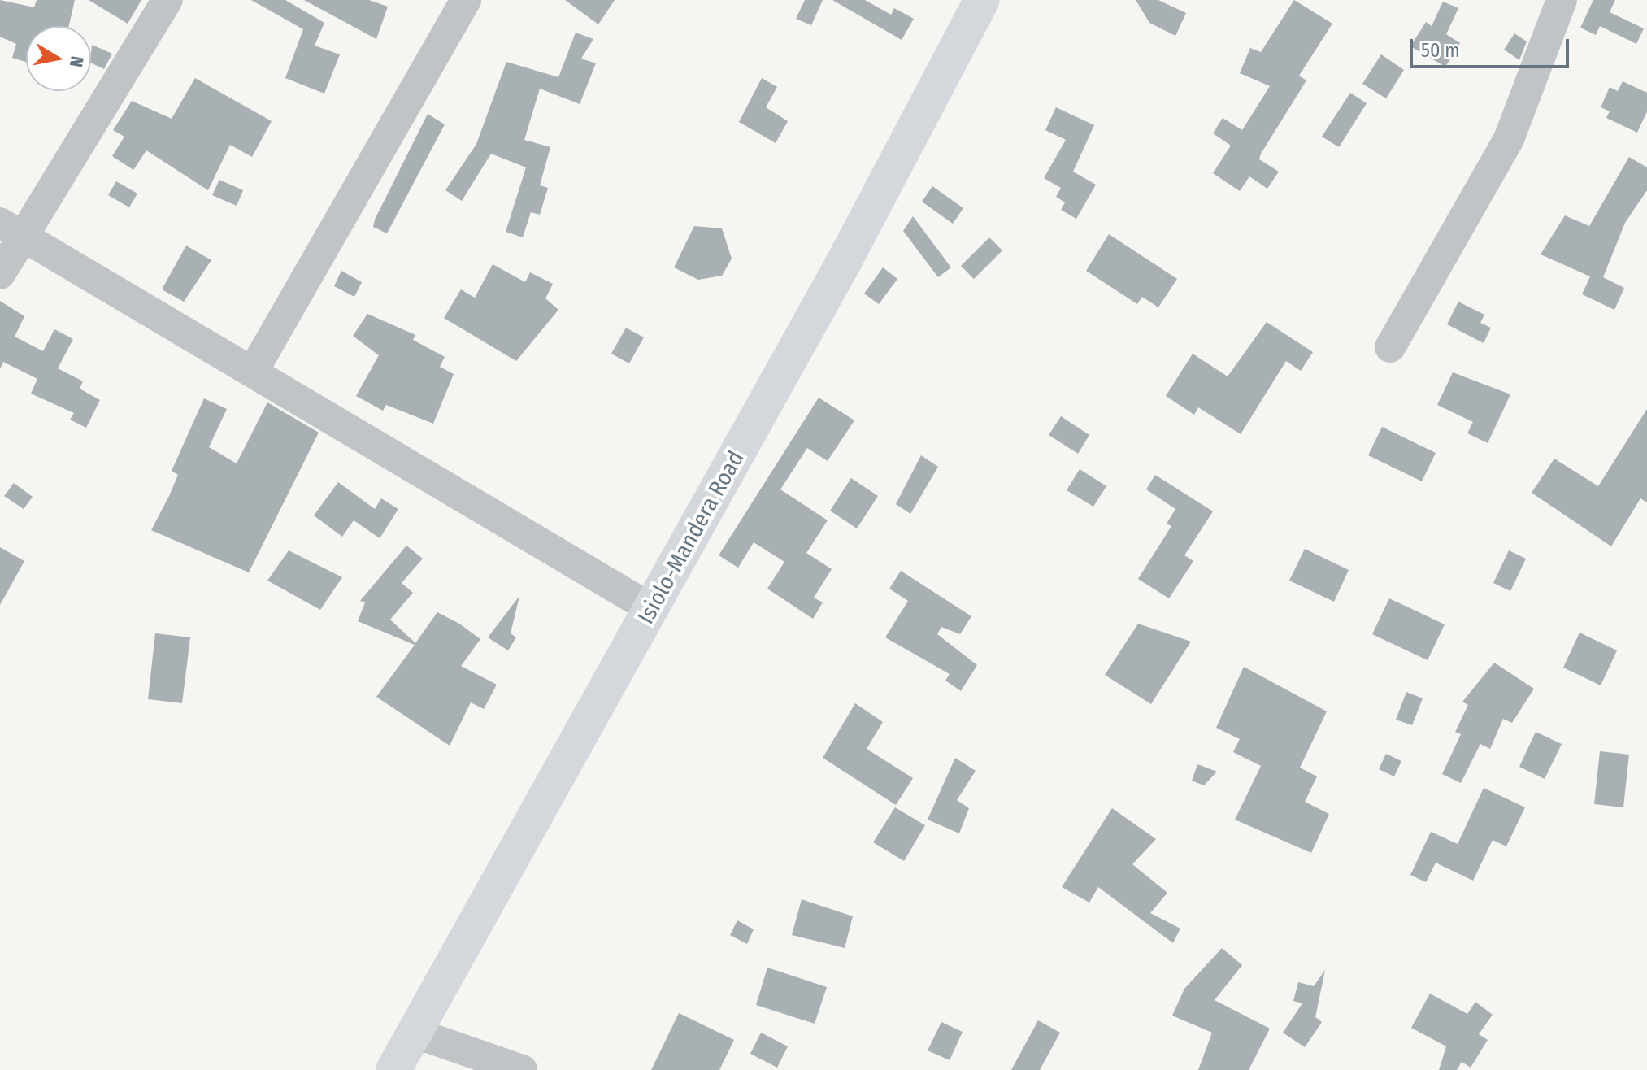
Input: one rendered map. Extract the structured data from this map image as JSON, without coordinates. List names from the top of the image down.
{
  "streets": {
    "highway": ["Isiolo-Mandera Road"]
  },
  "scale_bar": "50 m",
  "north": "right"
}
